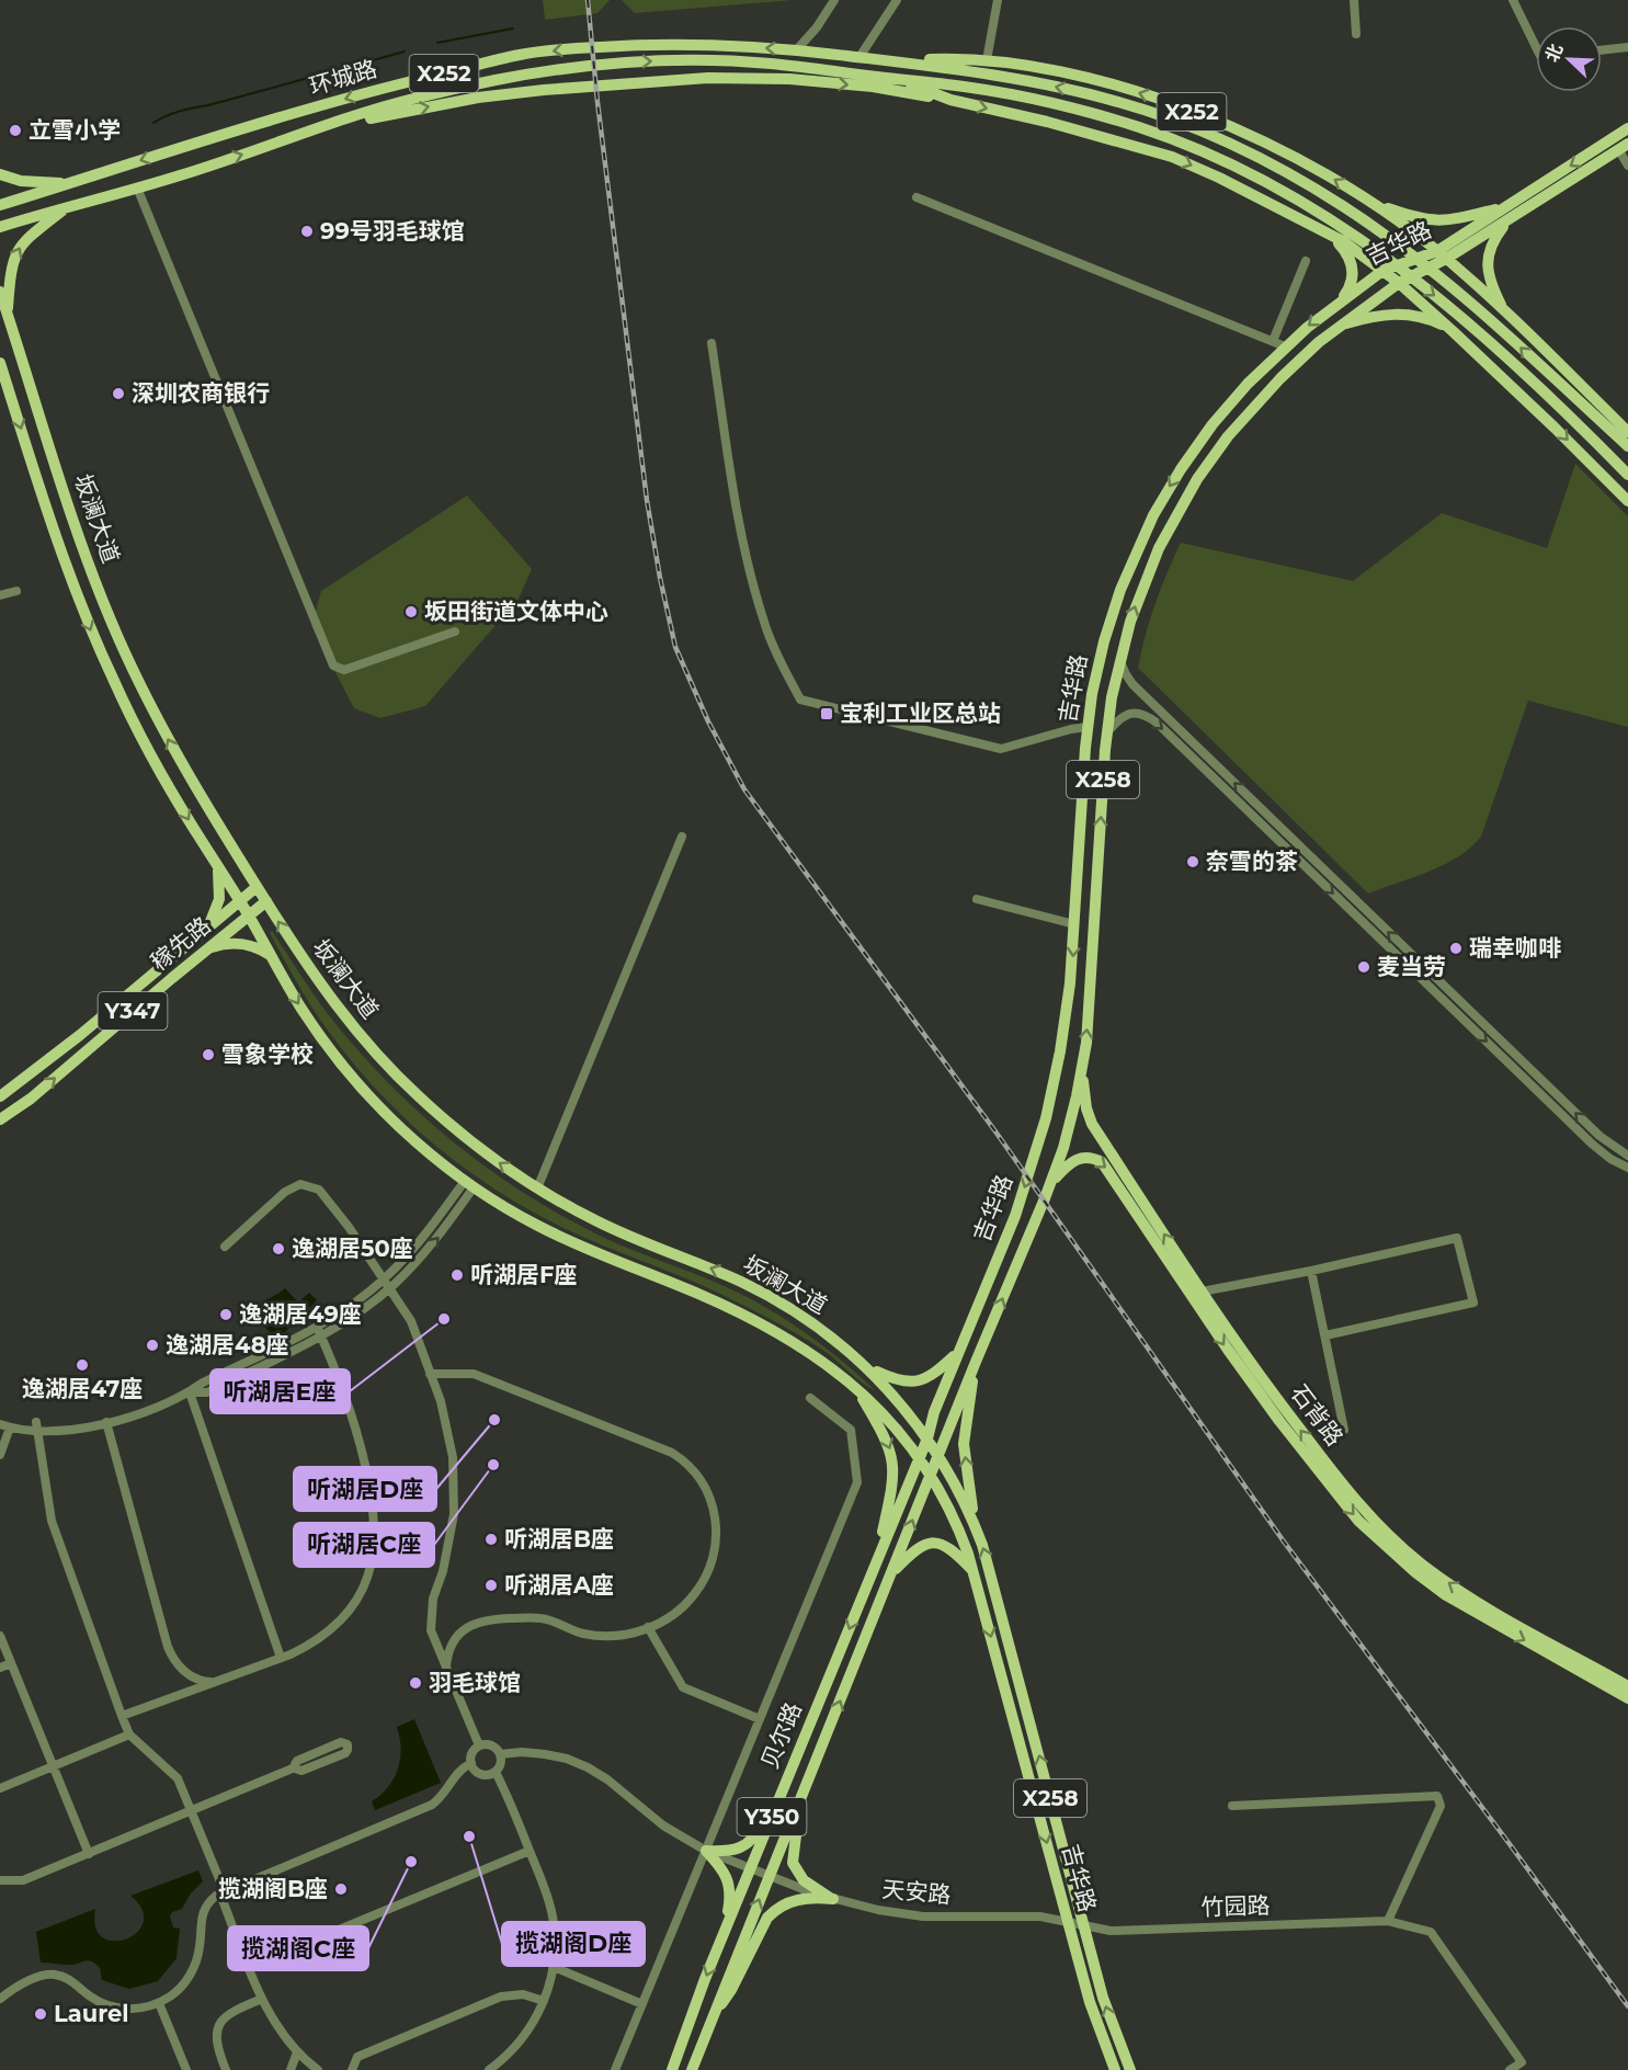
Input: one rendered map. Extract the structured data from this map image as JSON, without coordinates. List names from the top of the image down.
{
  "streets": {
    "main road": [
      "X252",
      "环城路",
      "吉华路",
      "坂澜大道",
      "X258",
      "稼先路",
      "Y347",
      "石背路",
      "贝尔路",
      "Y350"
    ],
    "street": ["天安路", "竹园路"]
  },
  "crossings": [
    ["X252", "环城路"],
    ["X252", "吉华路"],
    ["吉华路", "坂澜大道"],
    ["吉华路", "X258"],
    ["吉华路", "石背路"],
    ["吉华路", "贝尔路"],
    ["吉华路", "天安路"],
    ["吉华路", "竹园路"],
    ["坂澜大道", "X258"],
    ["坂澜大道", "稼先路"],
    ["坂澜大道", "贝尔路"],
    ["贝尔路", "天安路"],
    ["天安路", "竹园路"]
  ],
  "places": {
    "other": [
      "立雪小学",
      "99号羽毛球馆",
      "深圳农商银行",
      "坂田街道文体中心",
      "奈雪的茶",
      "瑞幸咖啡",
      "麦当劳",
      "雪象学校",
      "逸湖居50座",
      "听湖居F座",
      "逸湖居49座",
      "听湖居E座",
      "逸湖居48座",
      "逸湖居47座",
      "听湖居D座",
      "听湖居C座",
      "听湖居B座",
      "听湖居A座",
      "羽毛球馆",
      "揽湖阁D座",
      "揽湖阁C座",
      "揽湖阁B座",
      "Laurel"
    ],
    "transit": ["宝利工业区总站"]
  },
  "north": "top left"
}
